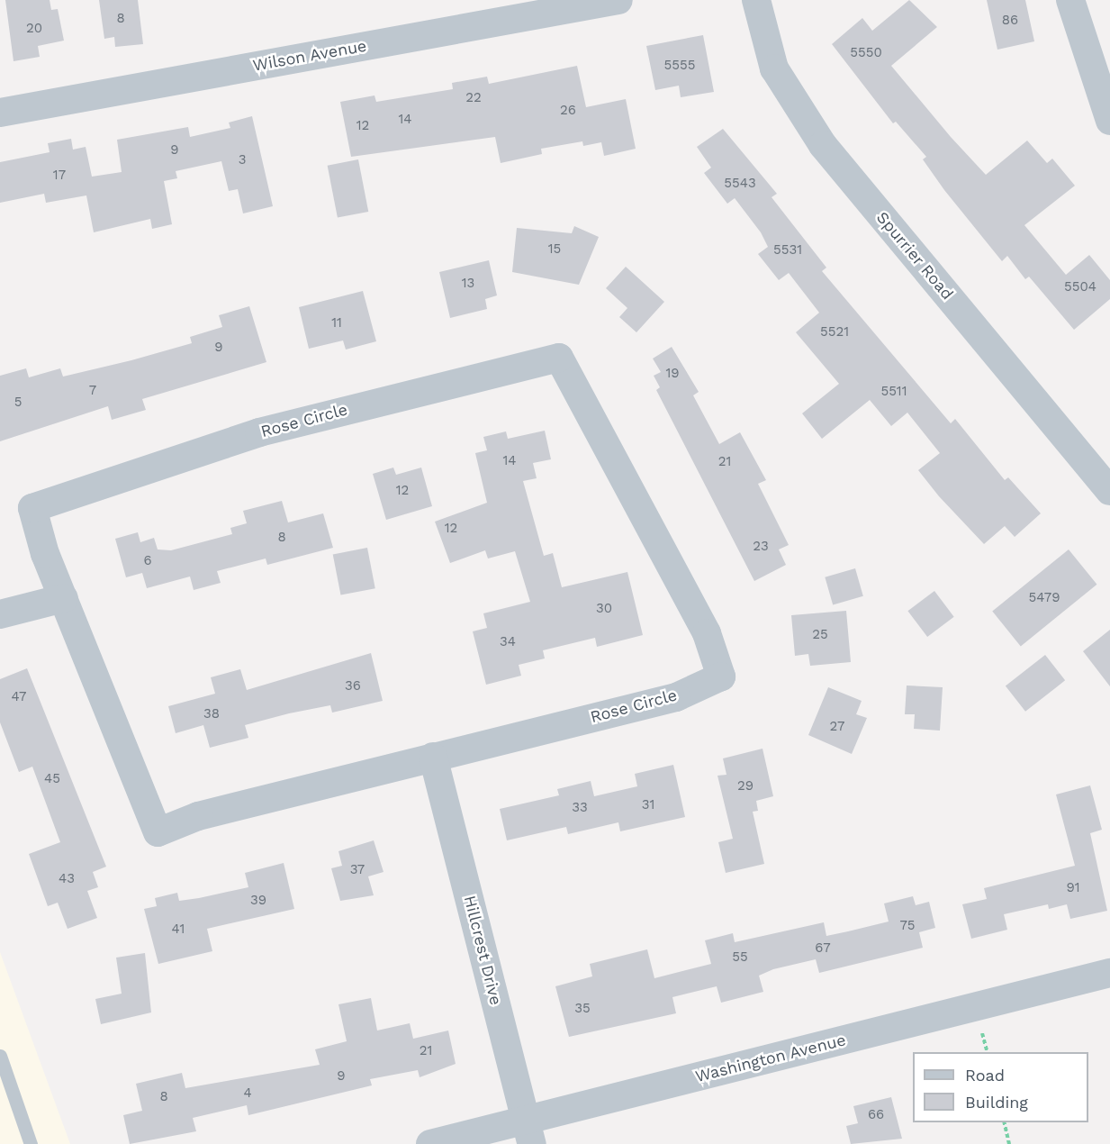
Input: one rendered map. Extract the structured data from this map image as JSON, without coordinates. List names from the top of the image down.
{
  "streets": {
    "street": [
      "Wilson Avenue",
      "Spurrier Road",
      "Rose Circle",
      "Hillcrest Drive",
      "Washington Avenue"
    ]
  },
  "crossings": [
    ["Rose Circle", "Hillcrest Drive"],
    ["Hillcrest Drive", "Washington Avenue"]
  ],
  "house_numbers": [
    "8",
    "86",
    "20",
    "5550",
    "5555",
    "22",
    "26",
    "14",
    "12",
    "9",
    "3",
    "17",
    "5543",
    "15",
    "5531",
    "13",
    "5504",
    "11",
    "5521",
    "9",
    "19",
    "7",
    "5511",
    "5",
    "14",
    "21",
    "12",
    "12",
    "8",
    "23",
    "6",
    "5479",
    "30",
    "25",
    "34",
    "36",
    "47",
    "38",
    "27",
    "45",
    "29",
    "31",
    "33",
    "37",
    "43",
    "91",
    "39",
    "75",
    "41",
    "67",
    "55",
    "35",
    "21",
    "9",
    "4",
    "8",
    "66"
  ],
  "legend": ["Road", "Building"]
}
